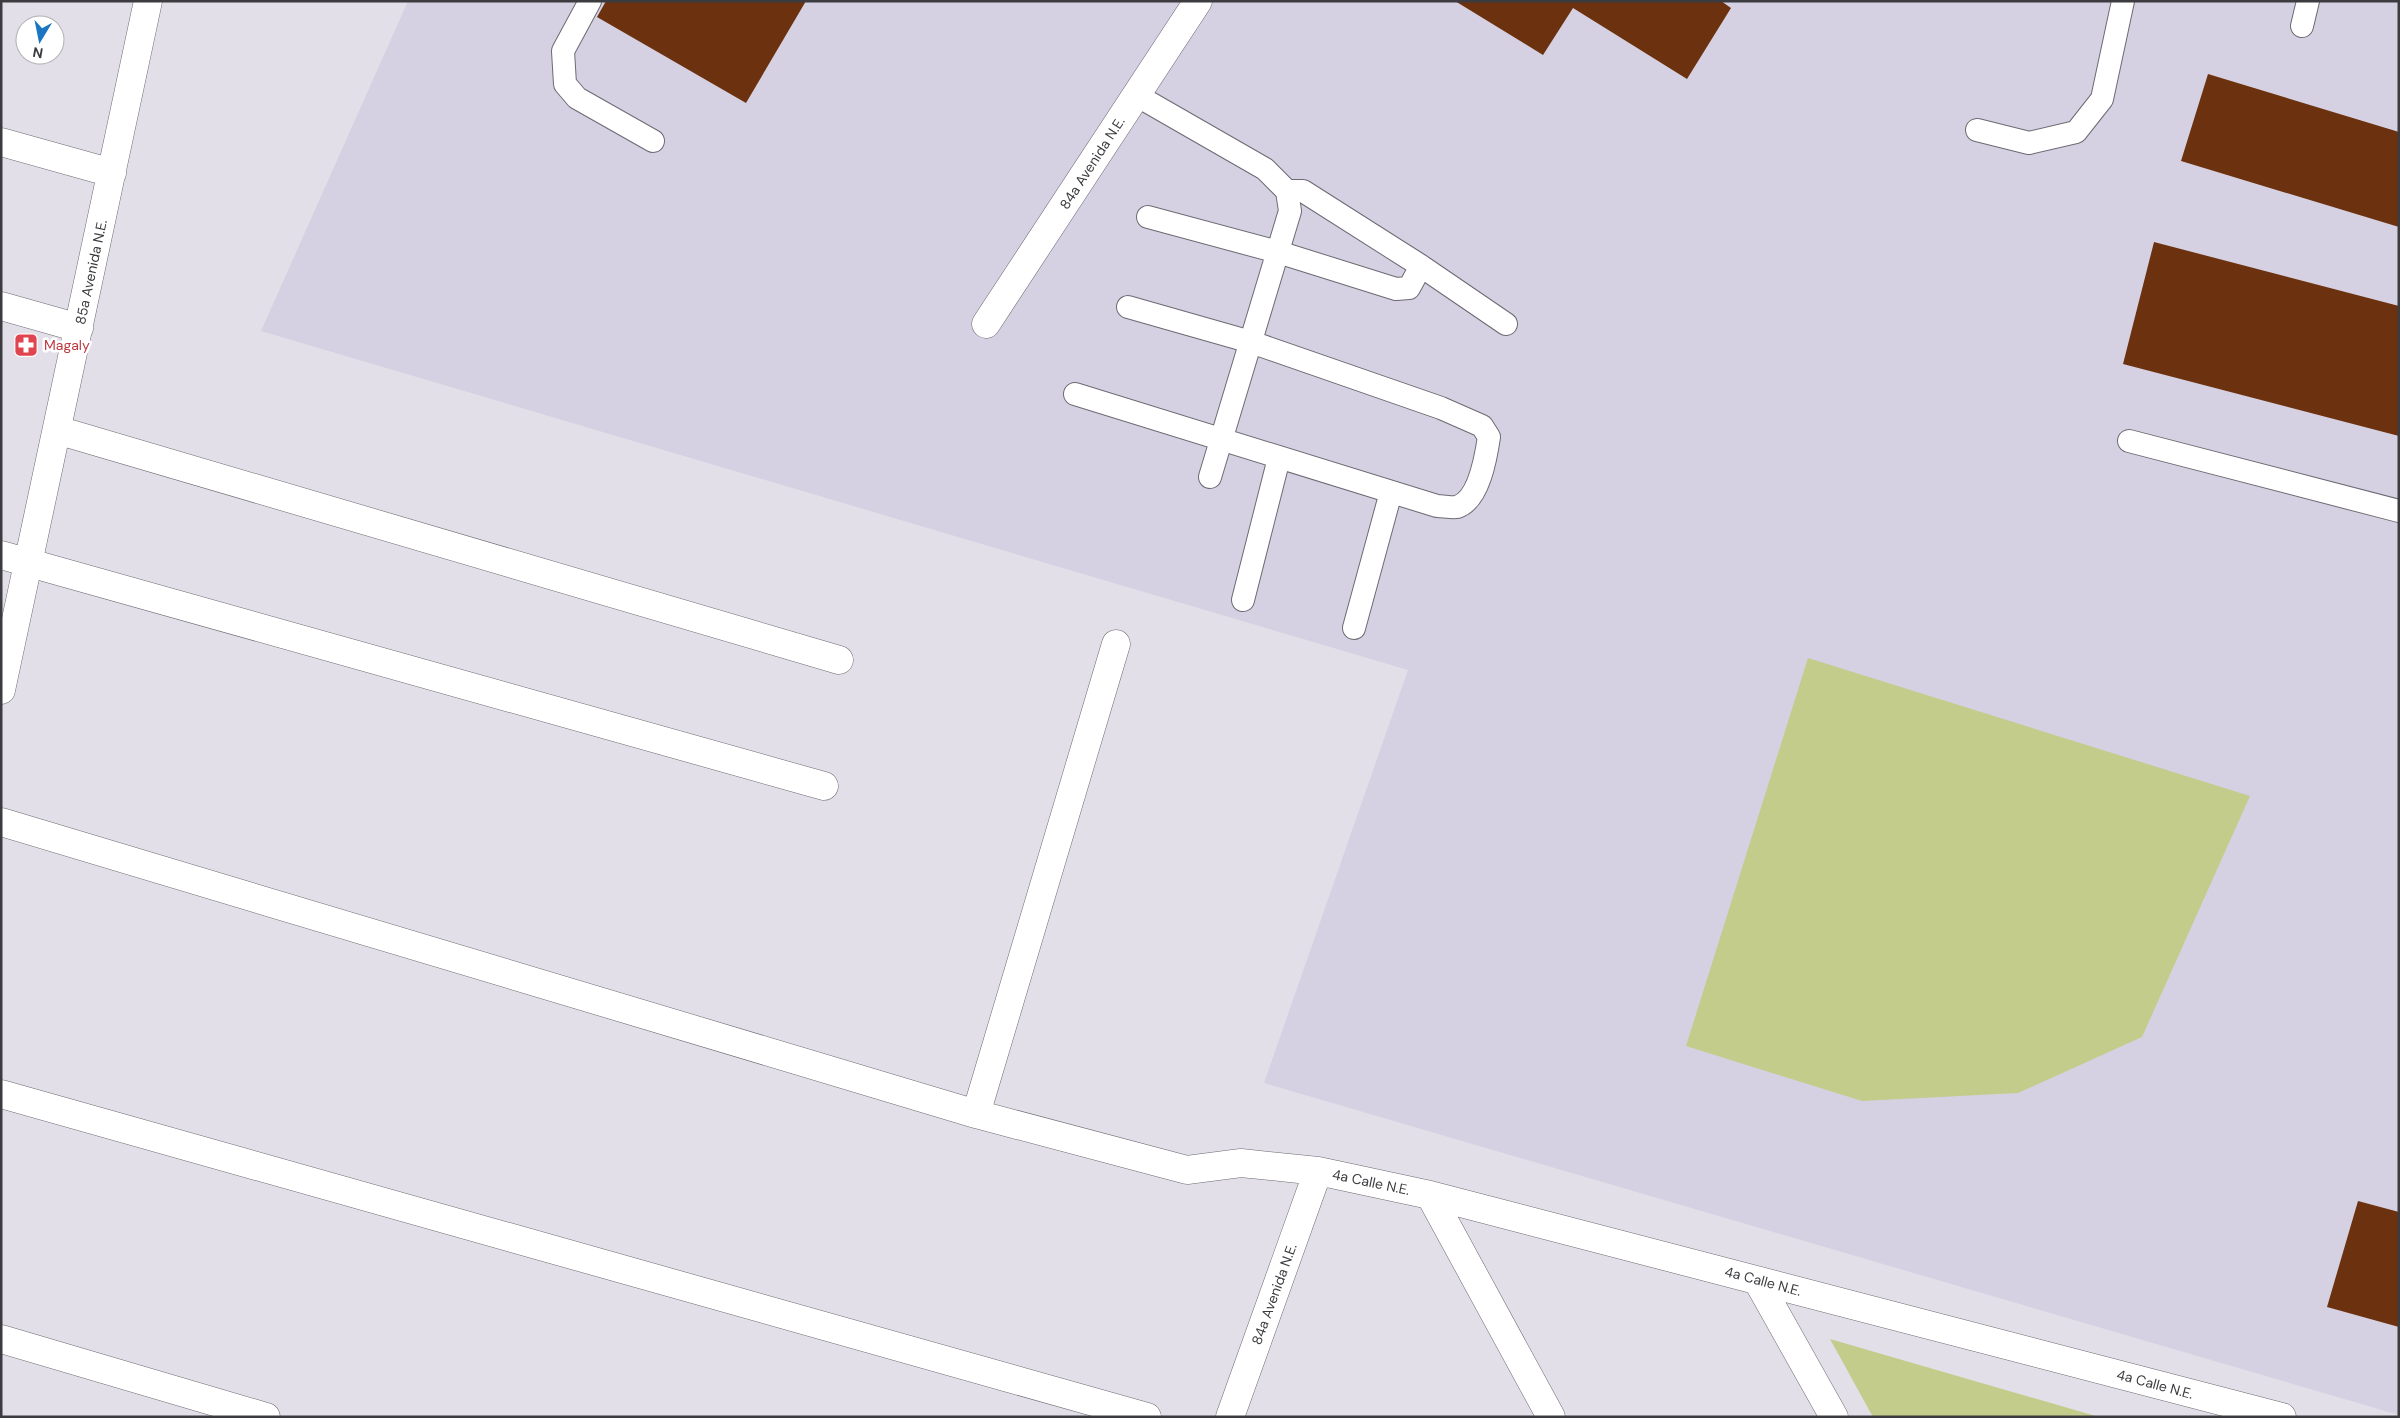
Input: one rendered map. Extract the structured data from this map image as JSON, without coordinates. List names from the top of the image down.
{
  "streets": {
    "street": ["84a Avenida N.E.", "85a Avenida N.E.", "4a Calle N.E."]
  },
  "crossings": [
    ["84a Avenida N.E.", "4a Calle N.E."]
  ],
  "places": {
    "pharmacy": ["Magaly"]
  },
  "north": "bottom"
}
